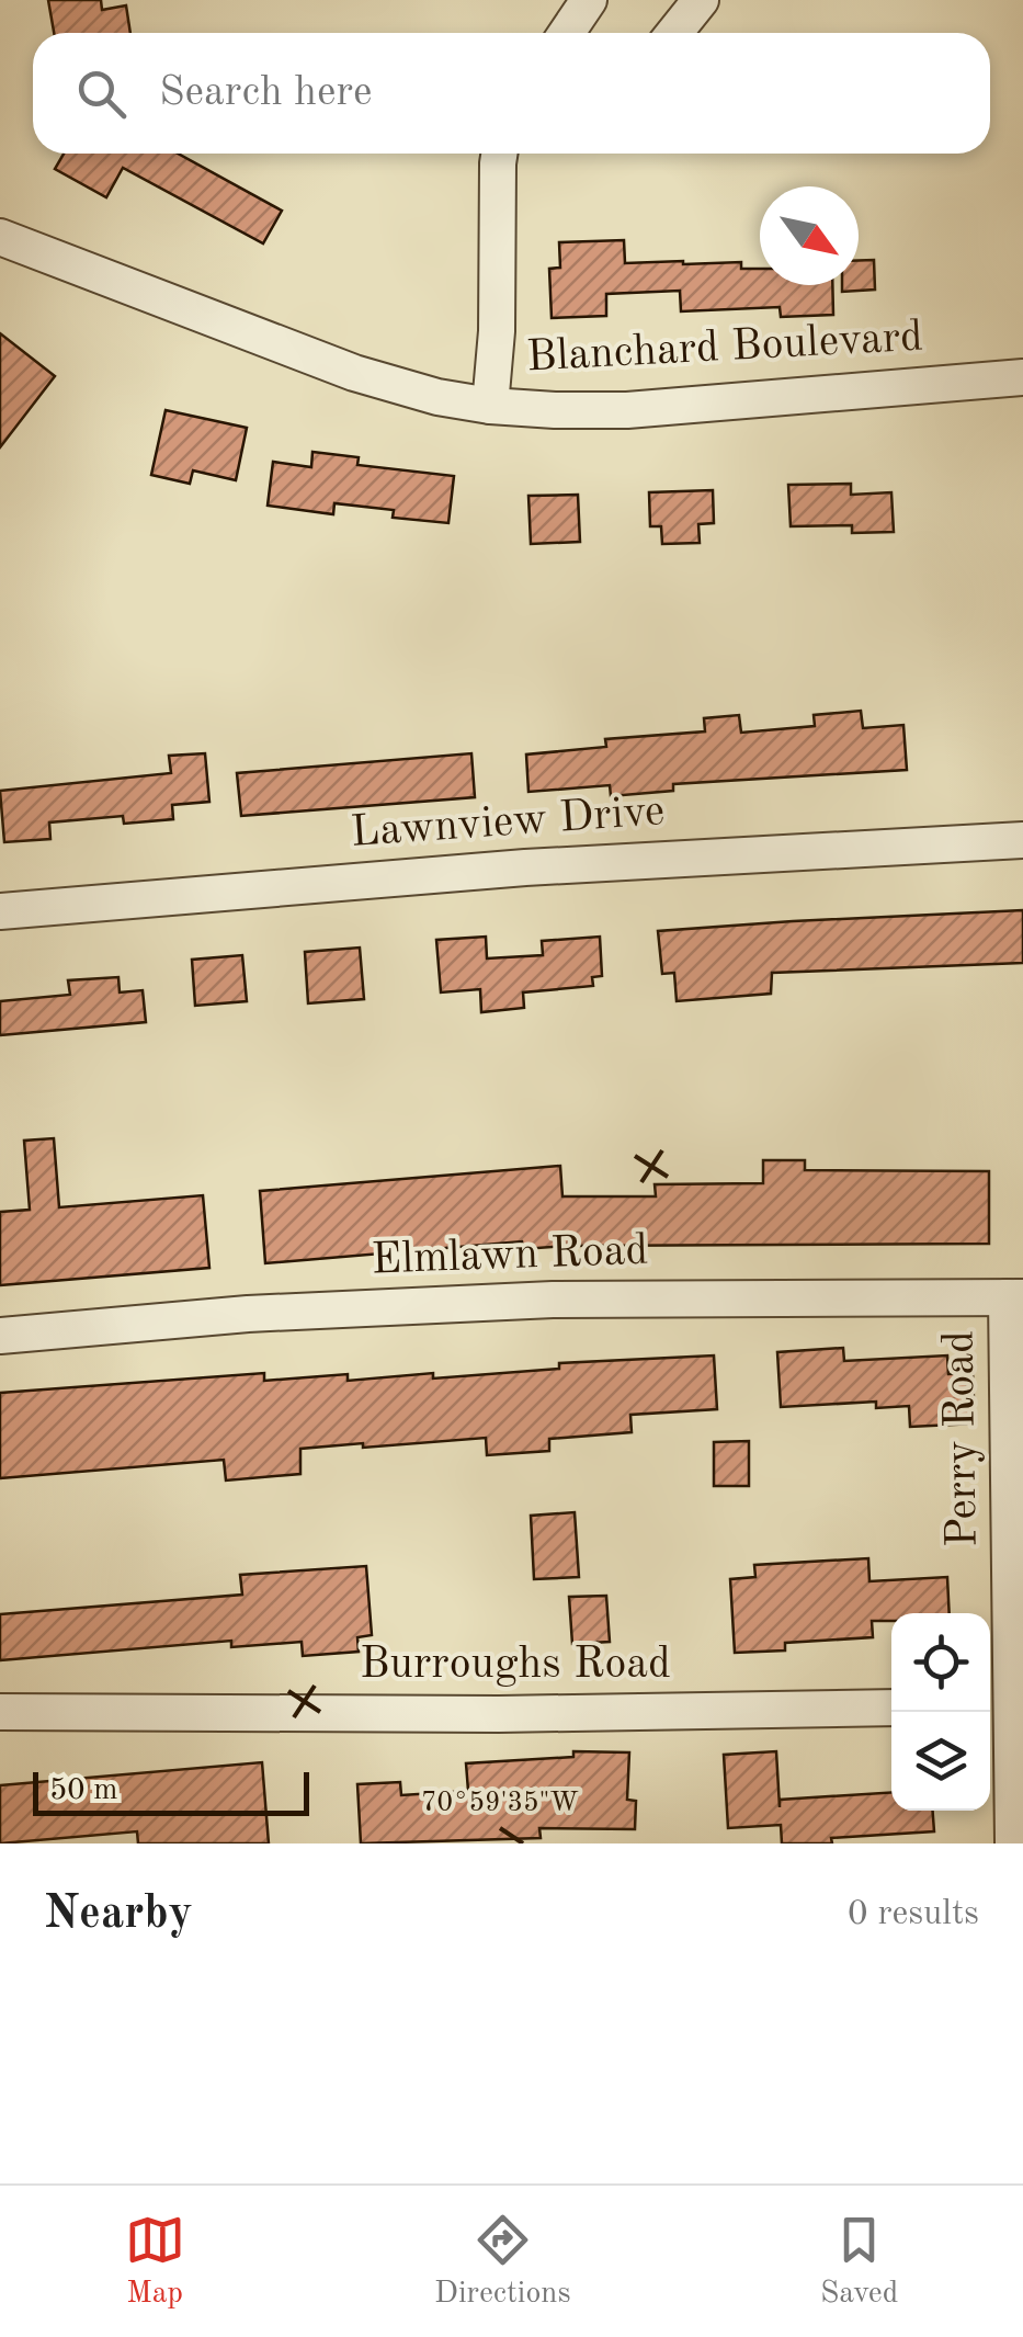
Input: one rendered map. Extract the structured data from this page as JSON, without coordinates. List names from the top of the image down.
{
  "streets": {
    "street": [
      "Blanchard Boulevard",
      "Lawnview Drive",
      "Elmlawn Road",
      "Perry Road",
      "Burroughs Road"
    ]
  },
  "crossings": [
    ["Elmlawn Road", "Perry Road"]
  ],
  "scale_bar": "50 m",
  "north": "bottom right",
  "page": {
    "search": "Search here",
    "scale": "50 m",
    "heading": ["Nearby", "0 results"],
    "nav": ["Map", "Directions", "Saved"]
  },
  "coordinates": ["70°59'35\"W"]
}
